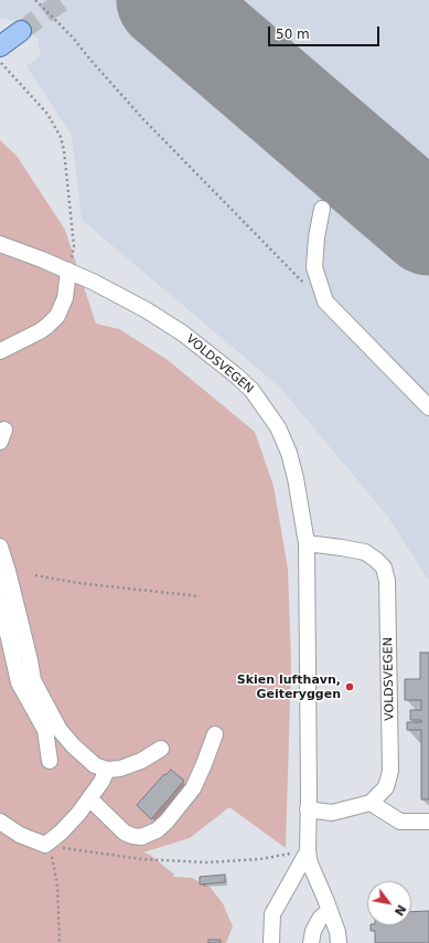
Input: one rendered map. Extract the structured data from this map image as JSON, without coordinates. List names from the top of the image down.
{
  "streets": {
    "street": ["VOLDSVEGEN"]
  },
  "places": ["Skien lufthavn, Geiteryggen"],
  "scale_bar": "50 m",
  "north": "bottom right"
}
